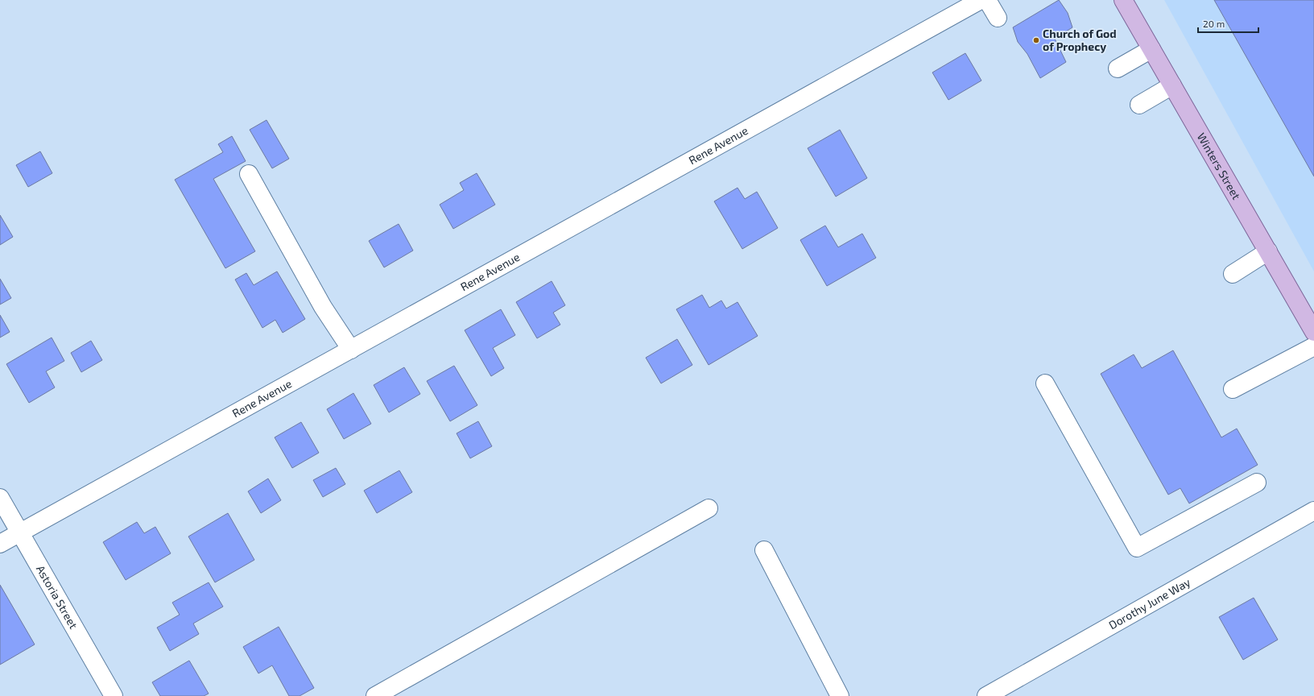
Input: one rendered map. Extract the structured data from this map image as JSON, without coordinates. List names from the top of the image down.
{
  "streets": {
    "main road": ["Winters Street"],
    "street": ["Rene Avenue", "Astoria Street", "Dorothy June Way"]
  },
  "crossings": [
    ["Rene Avenue", "Astoria Street"]
  ],
  "places": ["Church of God of Prophecy"],
  "scale_bar": "20 m"
}
